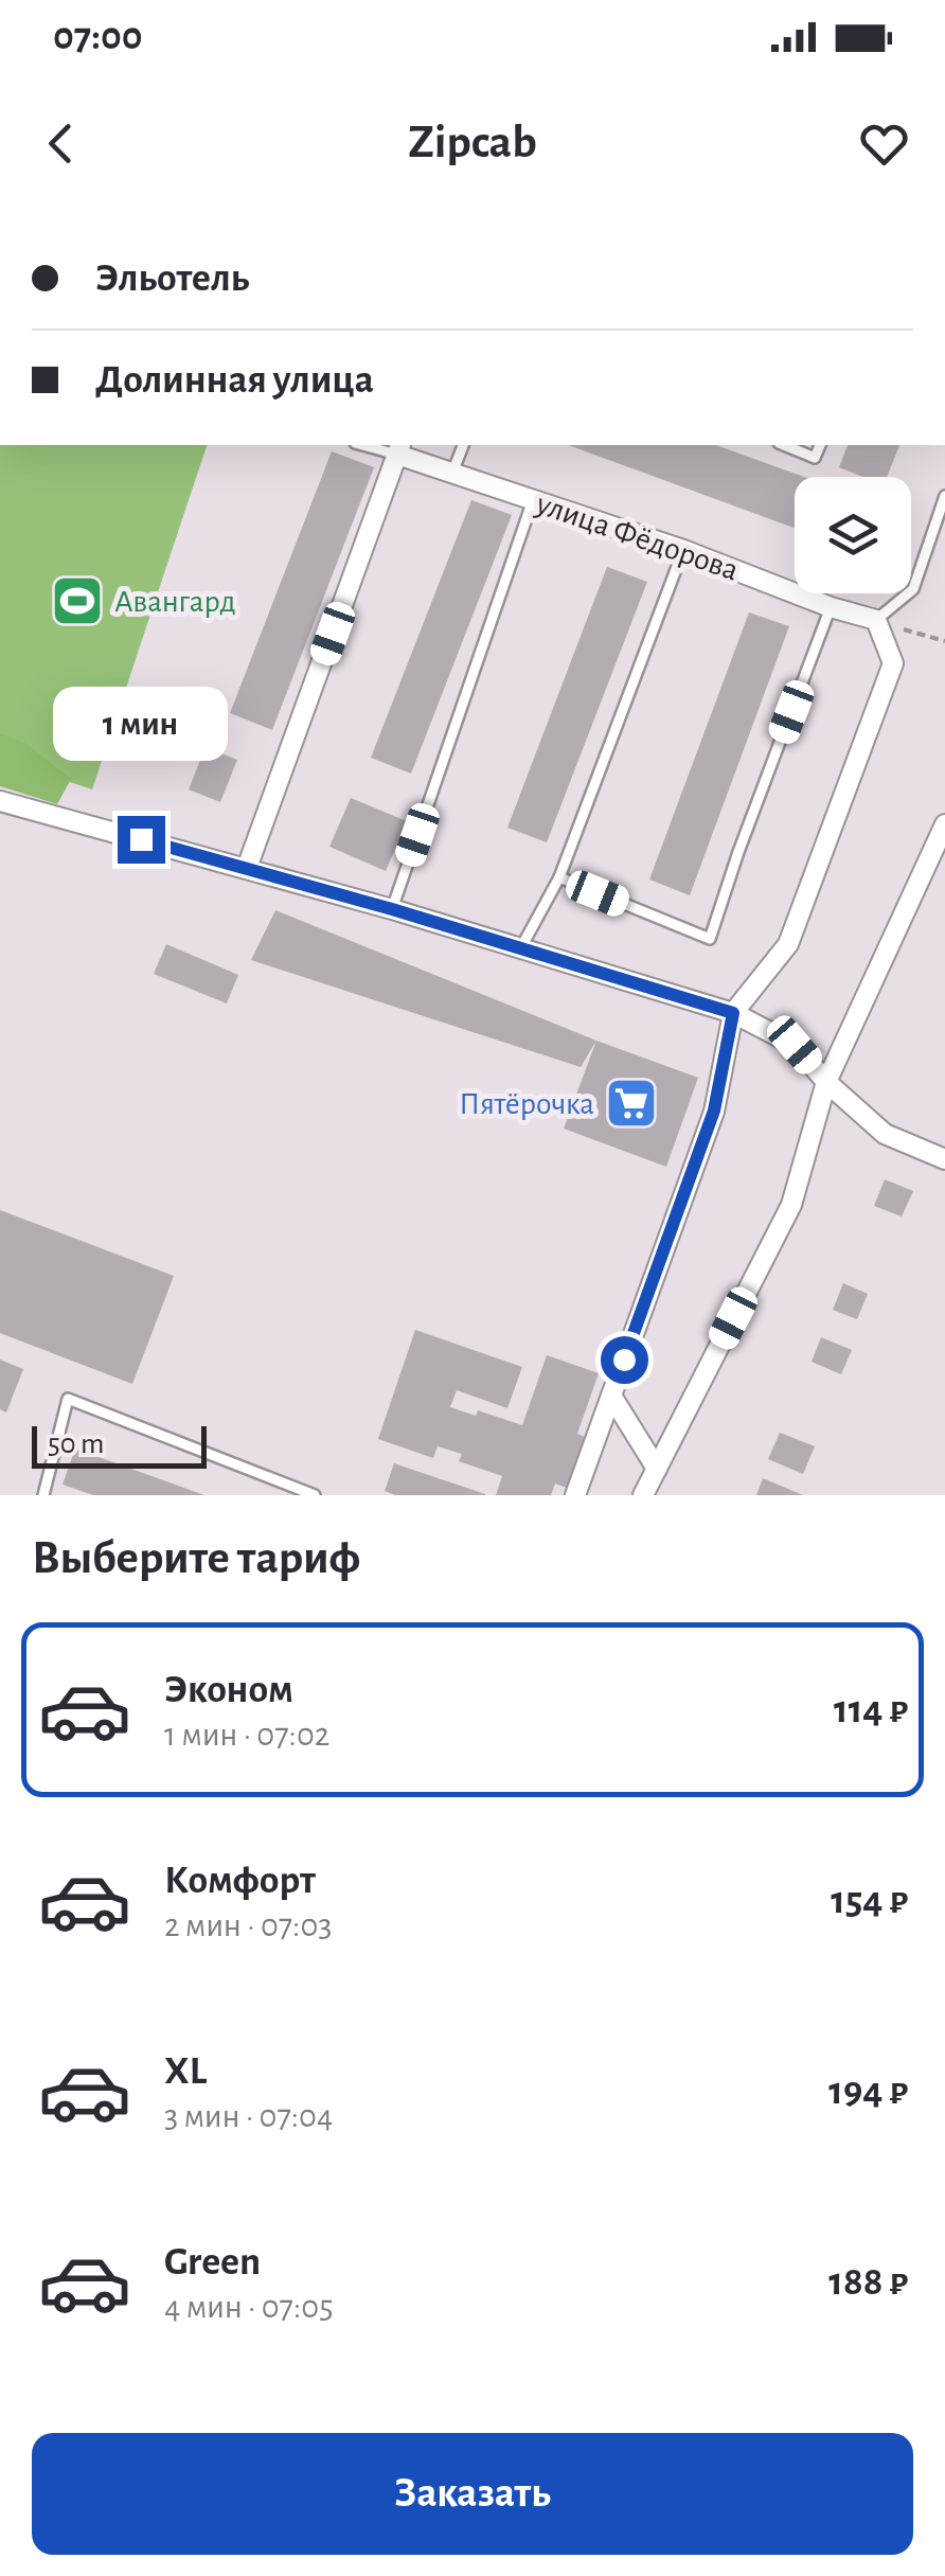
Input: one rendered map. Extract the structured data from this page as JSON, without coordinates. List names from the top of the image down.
{
  "streets": {
    "street": ["улица Фёдорова"]
  },
  "places": {
    "sports": ["Авангард"],
    "supermarket": ["Пятёрочка"]
  },
  "scale_bar": "50 m",
  "page": {
    "status": "07:00",
    "header": "Zipcab",
    "banner": ["Эльотель", "Долинная улица"],
    "bubble": "1 мин",
    "scale": "50 m",
    "heading": "Выберите тариф",
    "list": [
      {
        "name": "Эконом",
        "note": "1 мин · 07:02",
        "value": "114 ₽"
      },
      {
        "name": "Комфорт",
        "note": "2 мин · 07:03",
        "value": "154 ₽"
      },
      {
        "name": "XL",
        "note": "3 мин · 07:04",
        "value": "194 ₽"
      },
      {
        "name": "Green",
        "note": "4 мин · 07:05",
        "value": "188 ₽"
      }
    ],
    "buttons": "Заказать"
  }
}
